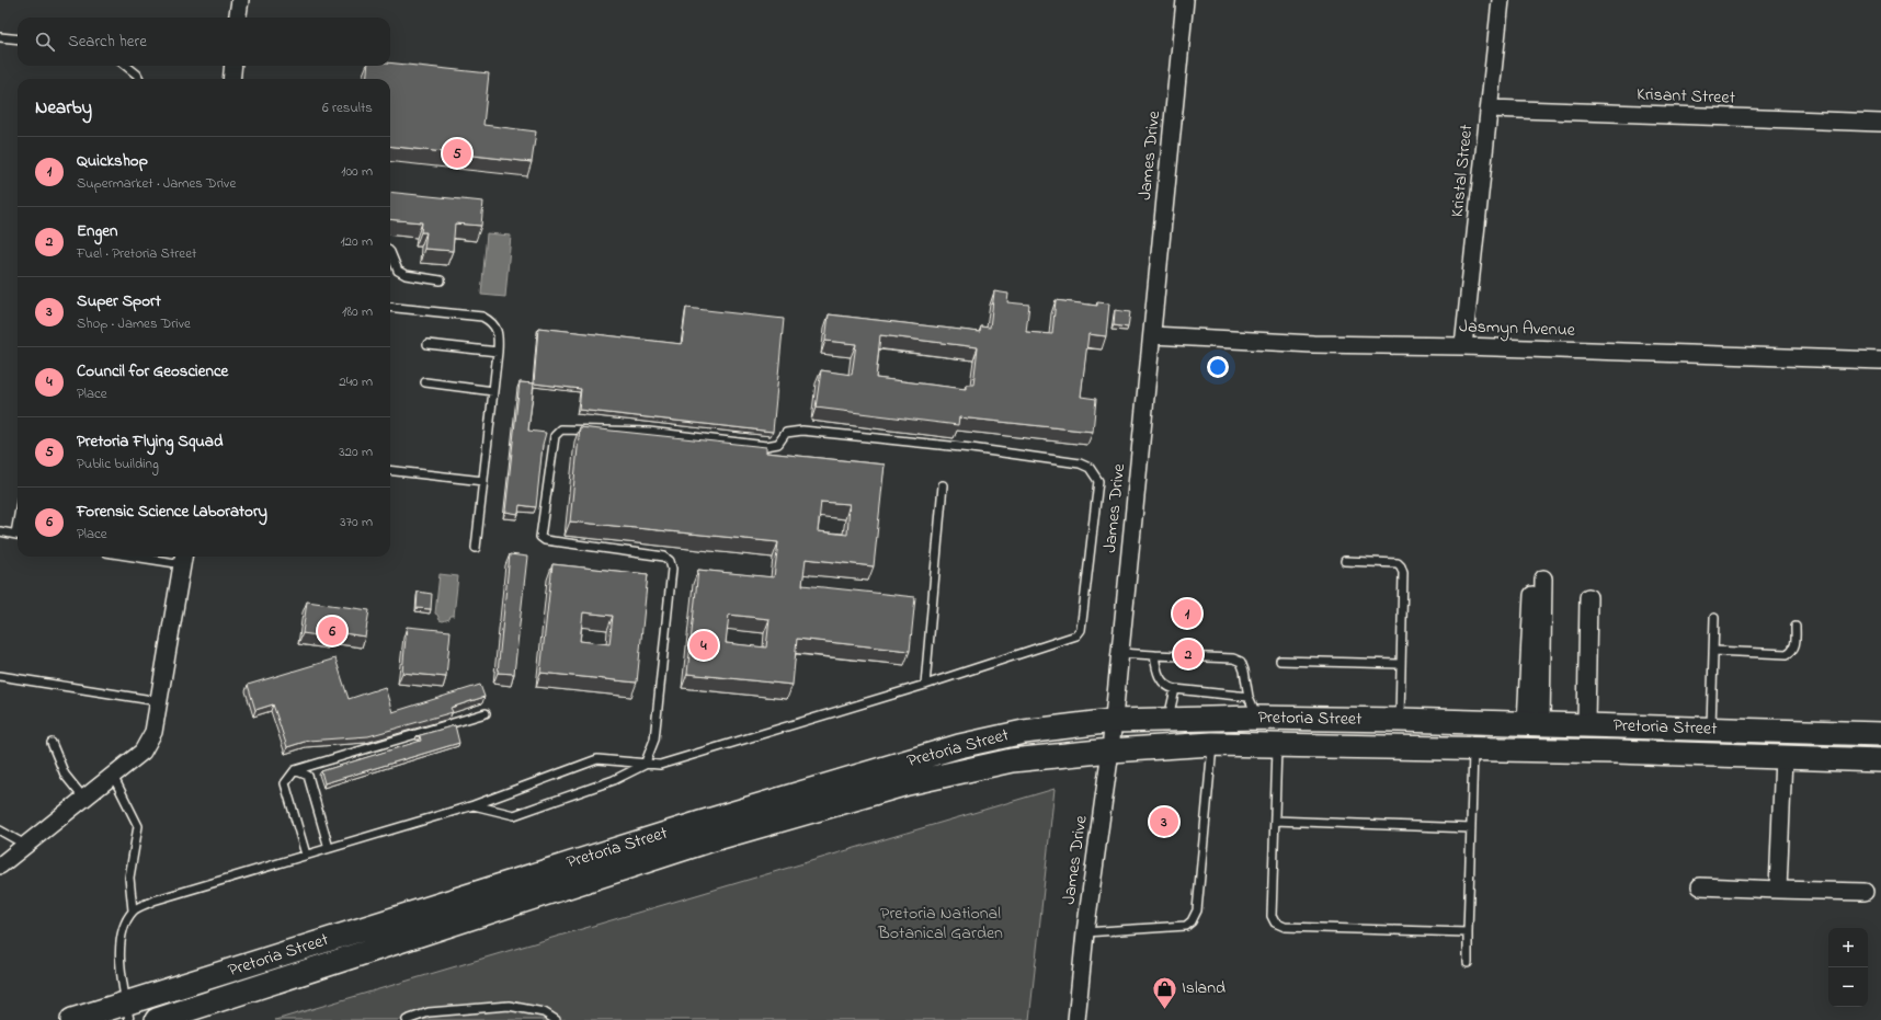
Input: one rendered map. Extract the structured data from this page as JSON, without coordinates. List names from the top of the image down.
{
  "streets": {
    "main road": ["Pretoria Street"],
    "street": [
      "Krisant Street",
      "James Drive",
      "Kristal Street",
      "Jasmyn Avenue"
    ]
  },
  "crossings": [
    ["Krisant Street", "Kristal Street"],
    ["James Drive", "Jasmyn Avenue"],
    ["James Drive", "Pretoria Street"],
    ["Kristal Street", "Jasmyn Avenue"]
  ],
  "parks": ["Pretoria National Botanical Garden"],
  "places": {
    "shop": ["Island"]
  },
  "page": {
    "search": "Search here",
    "heading": ["Nearby", "6 results"],
    "list": [
      {
        "mark": "1",
        "name": "Quickshop",
        "note": "Supermarket · James Drive",
        "value": "100 m"
      },
      {
        "mark": "2",
        "name": "Engen",
        "note": "Fuel · Pretoria Street",
        "value": "120 m"
      },
      {
        "mark": "3",
        "name": "Super Sport",
        "note": "Shop · James Drive",
        "value": "180 m"
      },
      {
        "mark": "4",
        "name": "Council for Geoscience",
        "note": "Place",
        "value": "240 m"
      },
      {
        "mark": "5",
        "name": "Pretoria Flying Squad",
        "note": "Public building",
        "value": "320 m"
      },
      {
        "mark": "6",
        "name": "Forensic Science Laboratory",
        "note": "Place",
        "value": "370 m"
      }
    ],
    "pins": [
      "5",
      "1",
      "6",
      "4",
      "2",
      "3"
    ],
    "map_buttons": ["+", "−"]
  }
}
